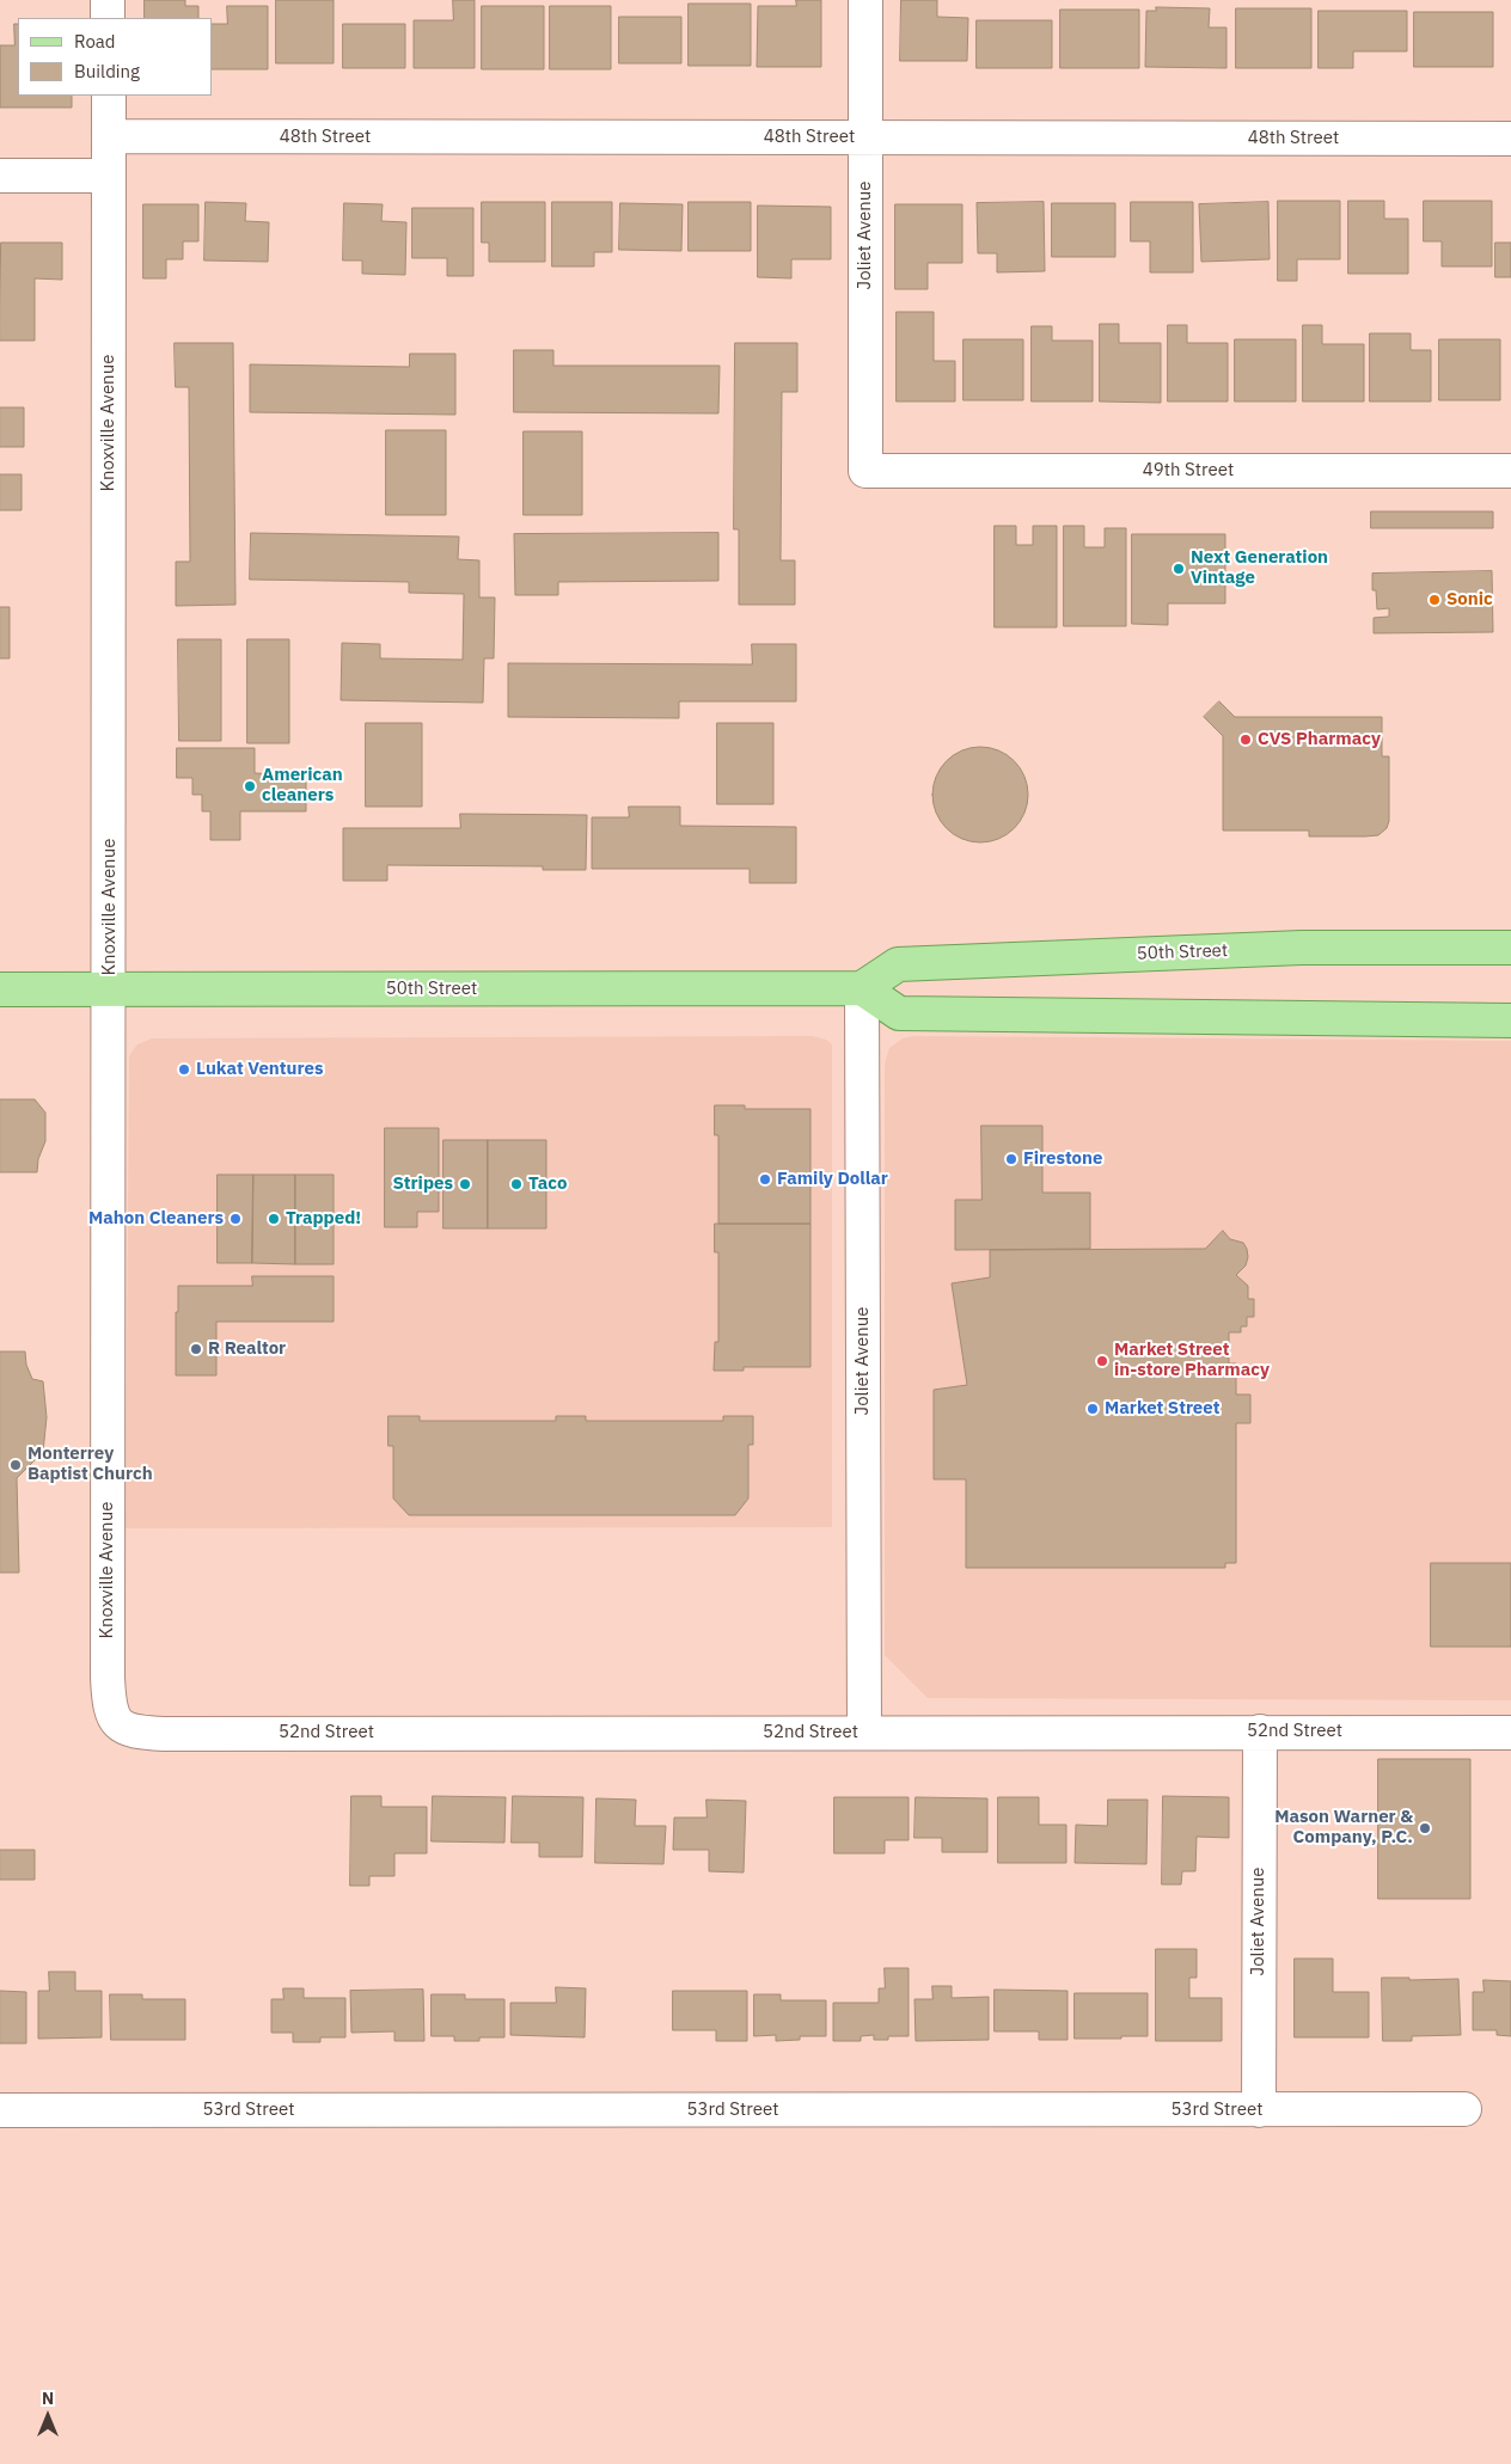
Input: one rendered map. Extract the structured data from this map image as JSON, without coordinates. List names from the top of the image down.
{
  "streets": {
    "main road": ["50th Street"],
    "street": [
      "48th Street",
      "Joliet Avenue",
      "Knoxville Avenue",
      "49th Street",
      "52nd Street",
      "53rd Street"
    ]
  },
  "crossings": [
    ["48th Street", "Joliet Avenue"],
    ["48th Street", "Knoxville Avenue"],
    ["Joliet Avenue", "49th Street"],
    ["Joliet Avenue", "50th Street"],
    ["Joliet Avenue", "52nd Street"],
    ["Joliet Avenue", "53rd Street"],
    ["Knoxville Avenue", "50th Street"],
    ["Knoxville Avenue", "52nd Street"]
  ],
  "places": [
    "Next Generation Vintage",
    "Sonic",
    "CVS Pharmacy",
    "American cleaners",
    "Lukat Ventures",
    "Firestone",
    "Family Dollar",
    "Stripes",
    "Taco",
    "Mahon Cleaners",
    "Trapped!",
    "R Realtor",
    "Market Street in-store Pharmacy",
    "Market Street",
    "Monterrey Baptist Church",
    "Mason Warner & Company, P.C."
  ],
  "legend": ["Road", "Building"],
  "north": "top"
}
